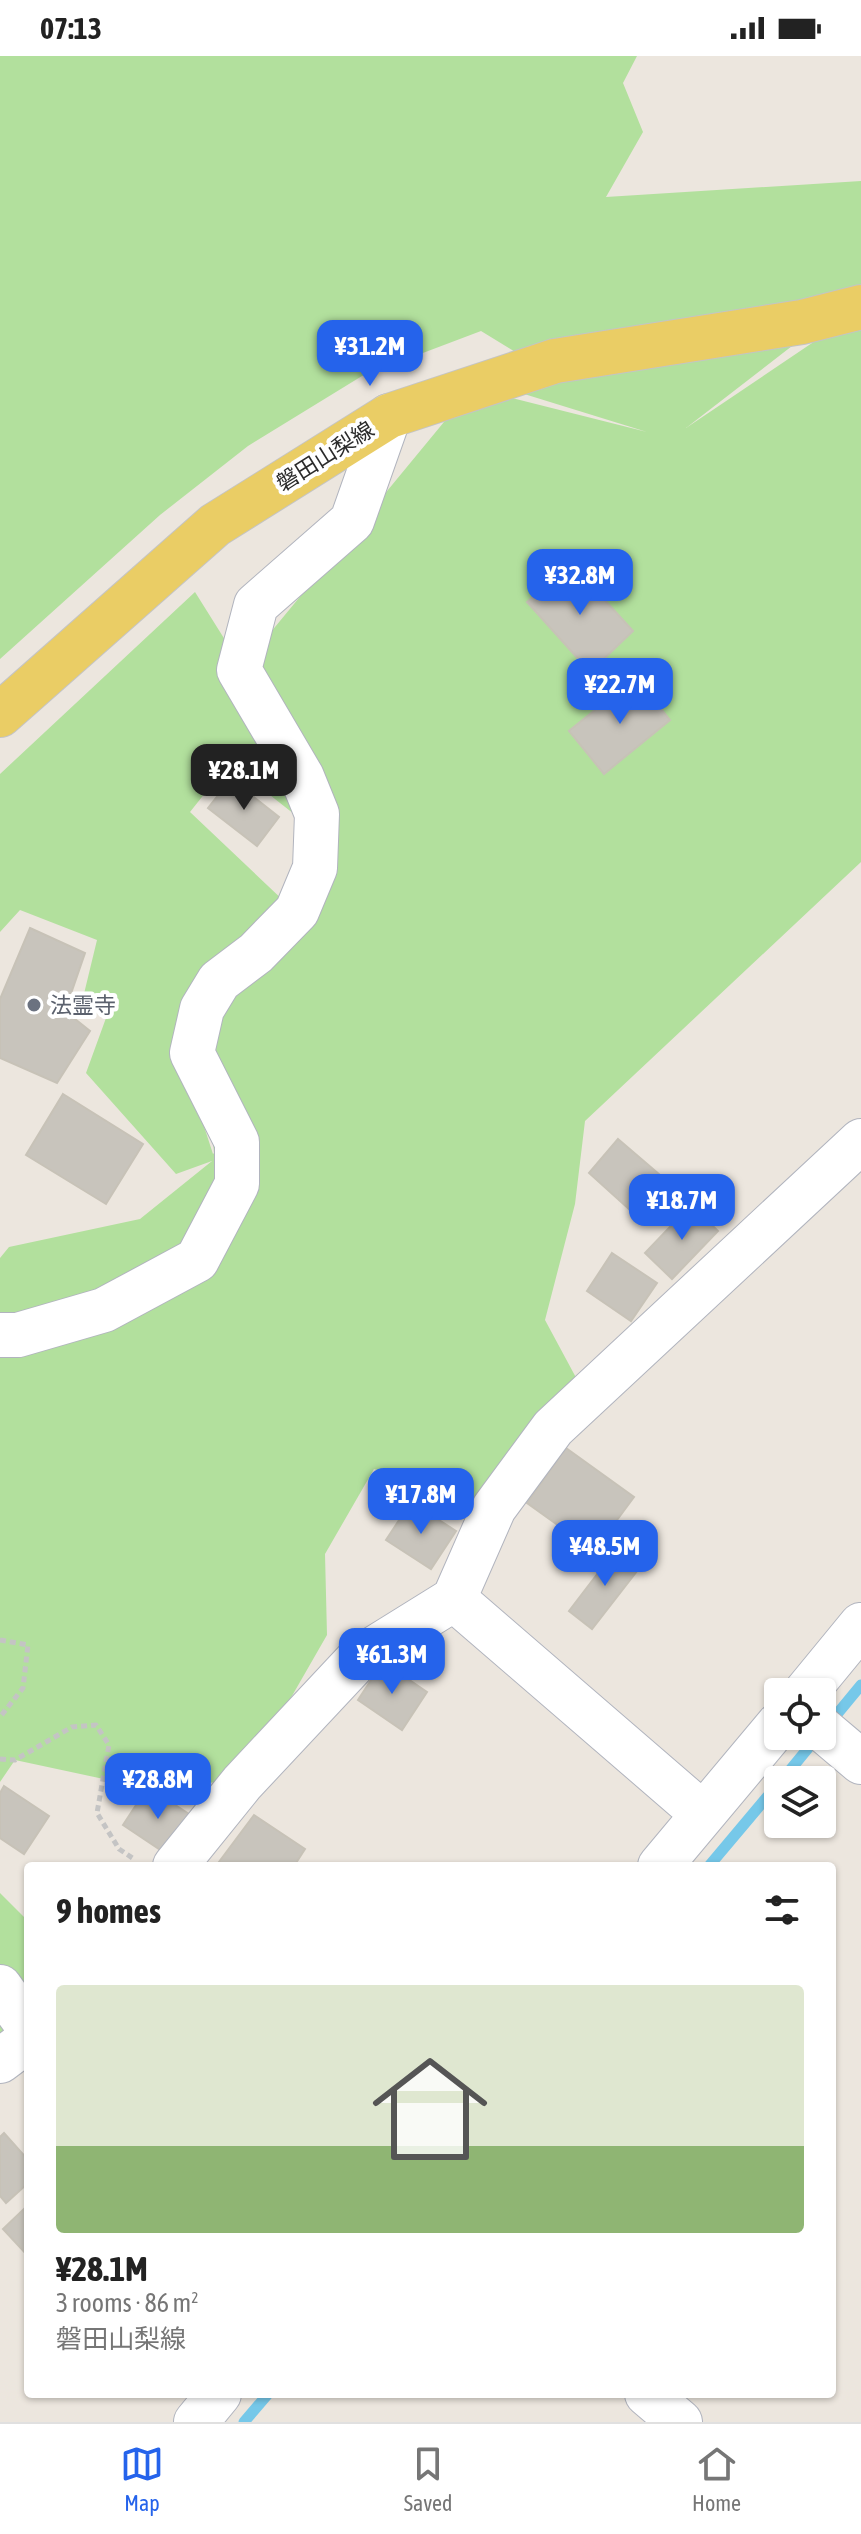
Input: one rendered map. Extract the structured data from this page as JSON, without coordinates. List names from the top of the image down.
{
  "streets": {
    "main road": ["磐田山梨線"]
  },
  "places": ["法霊寺"],
  "page": {
    "status": "07:13",
    "price": [
      "¥31.2M",
      "¥32.8M",
      "¥22.7M",
      "¥28.1M",
      "¥18.7M",
      "¥17.8M",
      "¥48.5M",
      "¥61.3M",
      "¥28.8M"
    ],
    "heading": "9 homes",
    "list": [
      {
        "name": "¥28.1M",
        "note": "3 rooms · 86 m² · 磐田山梨線"
      }
    ],
    "tabs": ["Map", "Saved", "Home"]
  }
}
